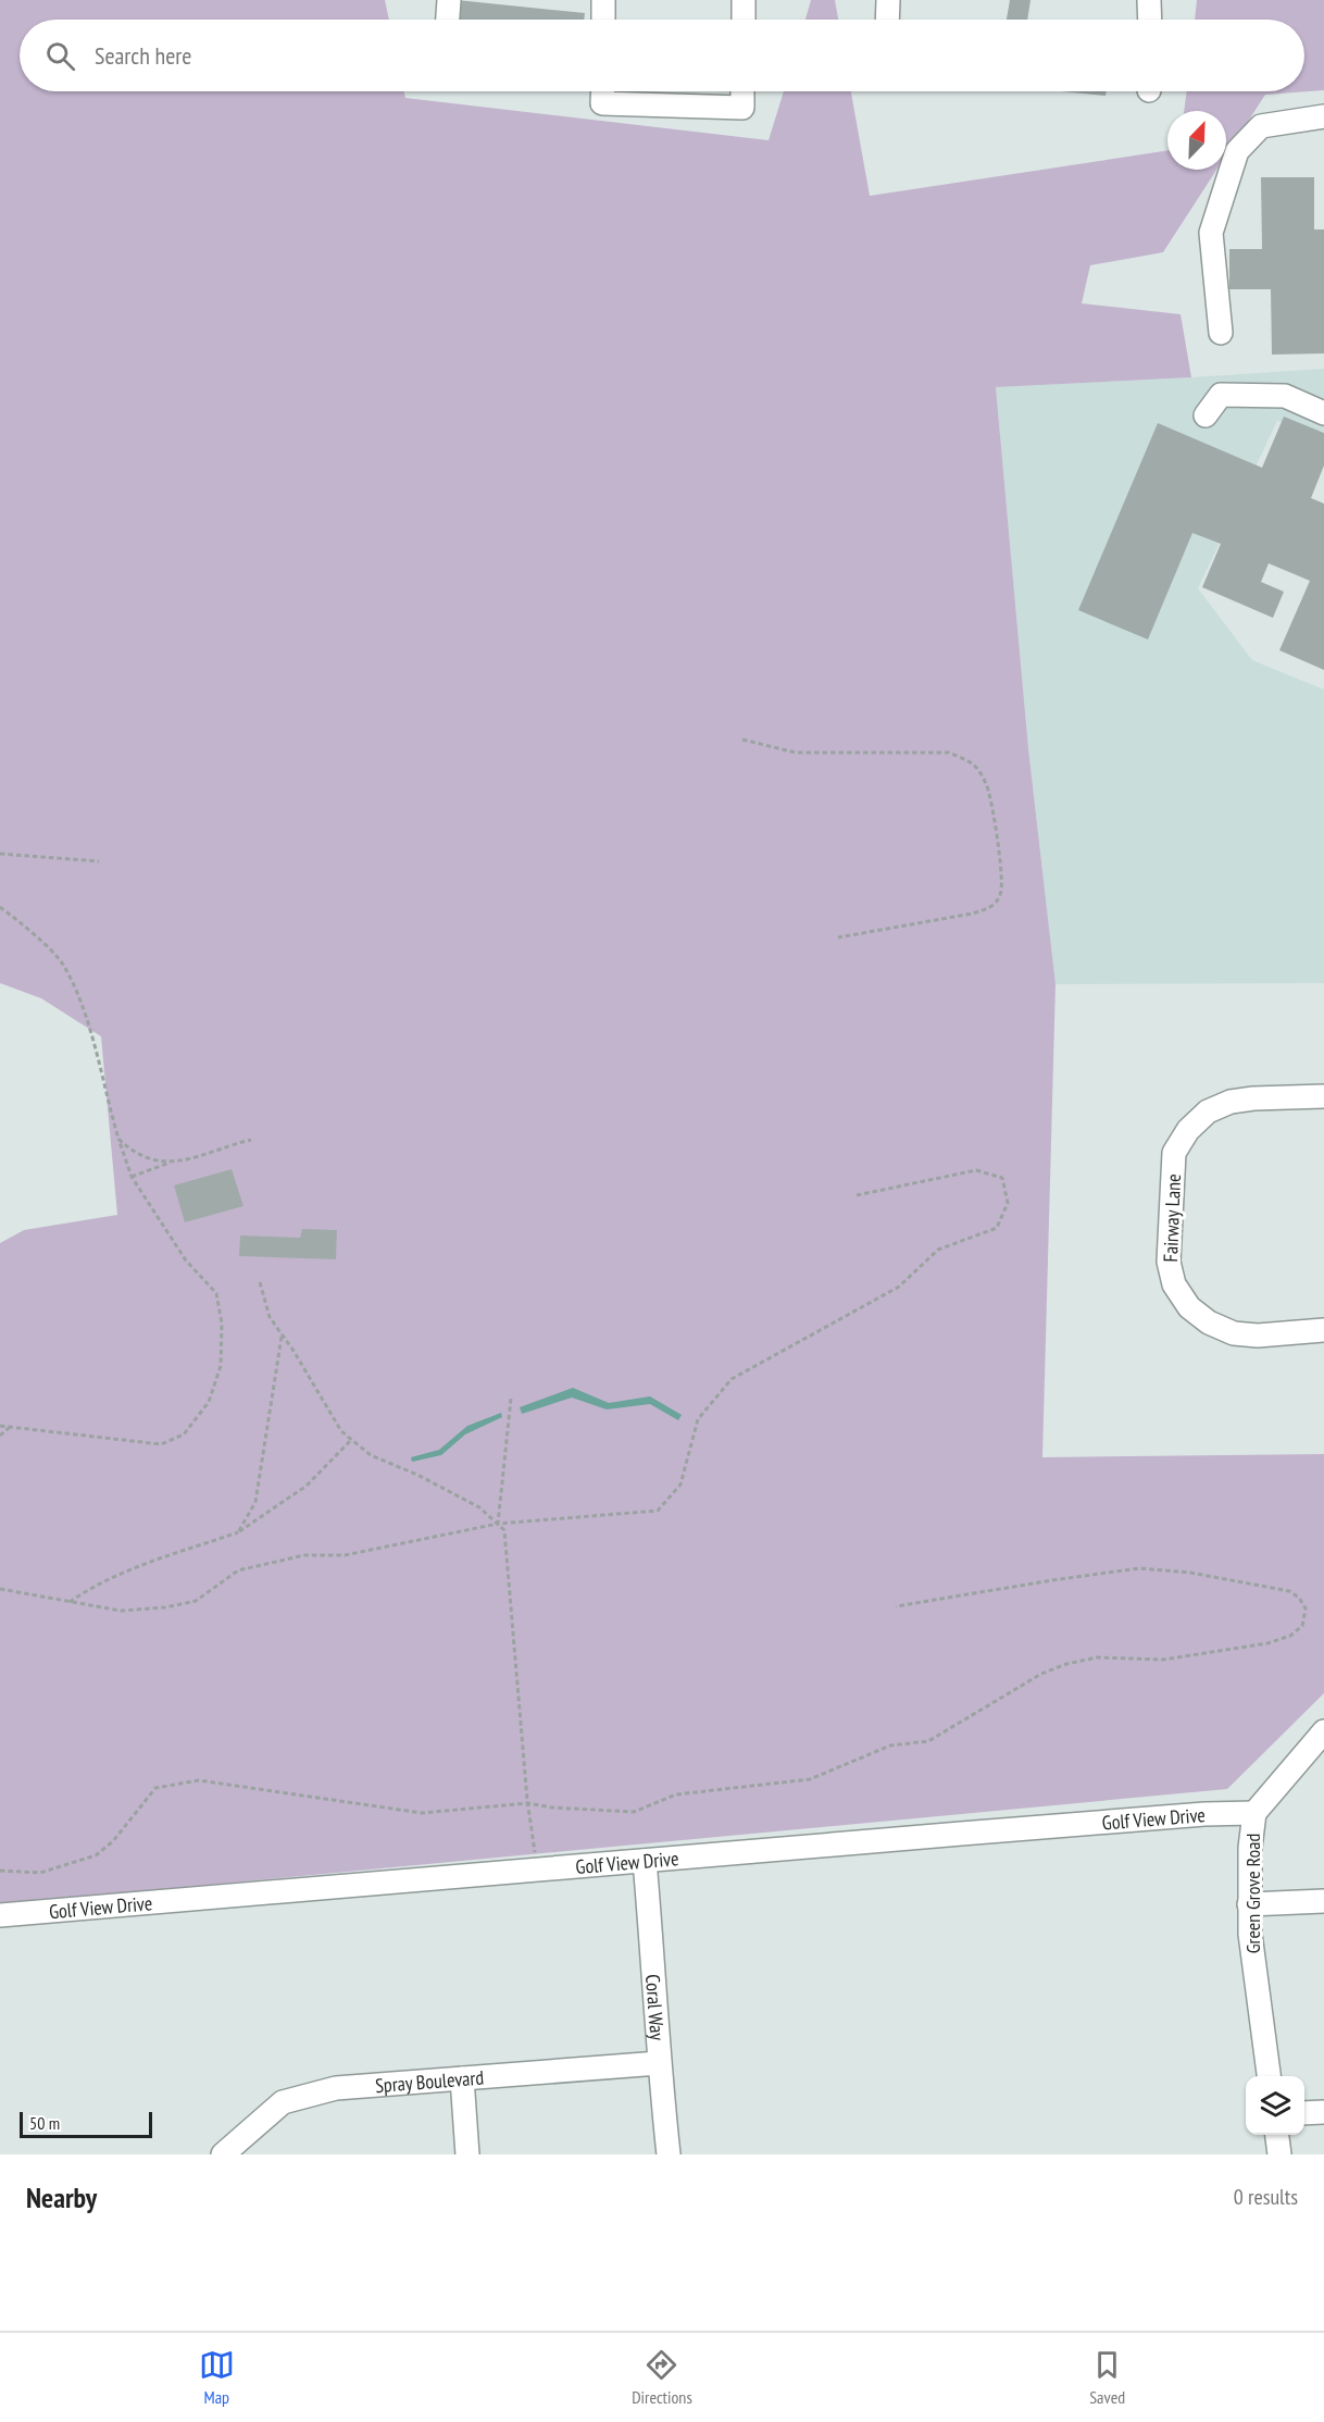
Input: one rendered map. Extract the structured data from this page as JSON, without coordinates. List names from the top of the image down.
{
  "streets": {
    "street": [
      "Fairway Lane",
      "Golf View Drive",
      "Green Grove Road",
      "Coral Way",
      "Spray Boulevard"
    ]
  },
  "crossings": [
    ["Golf View Drive", "Green Grove Road"],
    ["Golf View Drive", "Coral Way"],
    ["Coral Way", "Spray Boulevard"]
  ],
  "scale_bar": "50 m",
  "north": "top right",
  "page": {
    "search": "Search here",
    "scale": "50 m",
    "heading": ["Nearby", "0 results"],
    "nav": ["Map", "Directions", "Saved"]
  }
}
